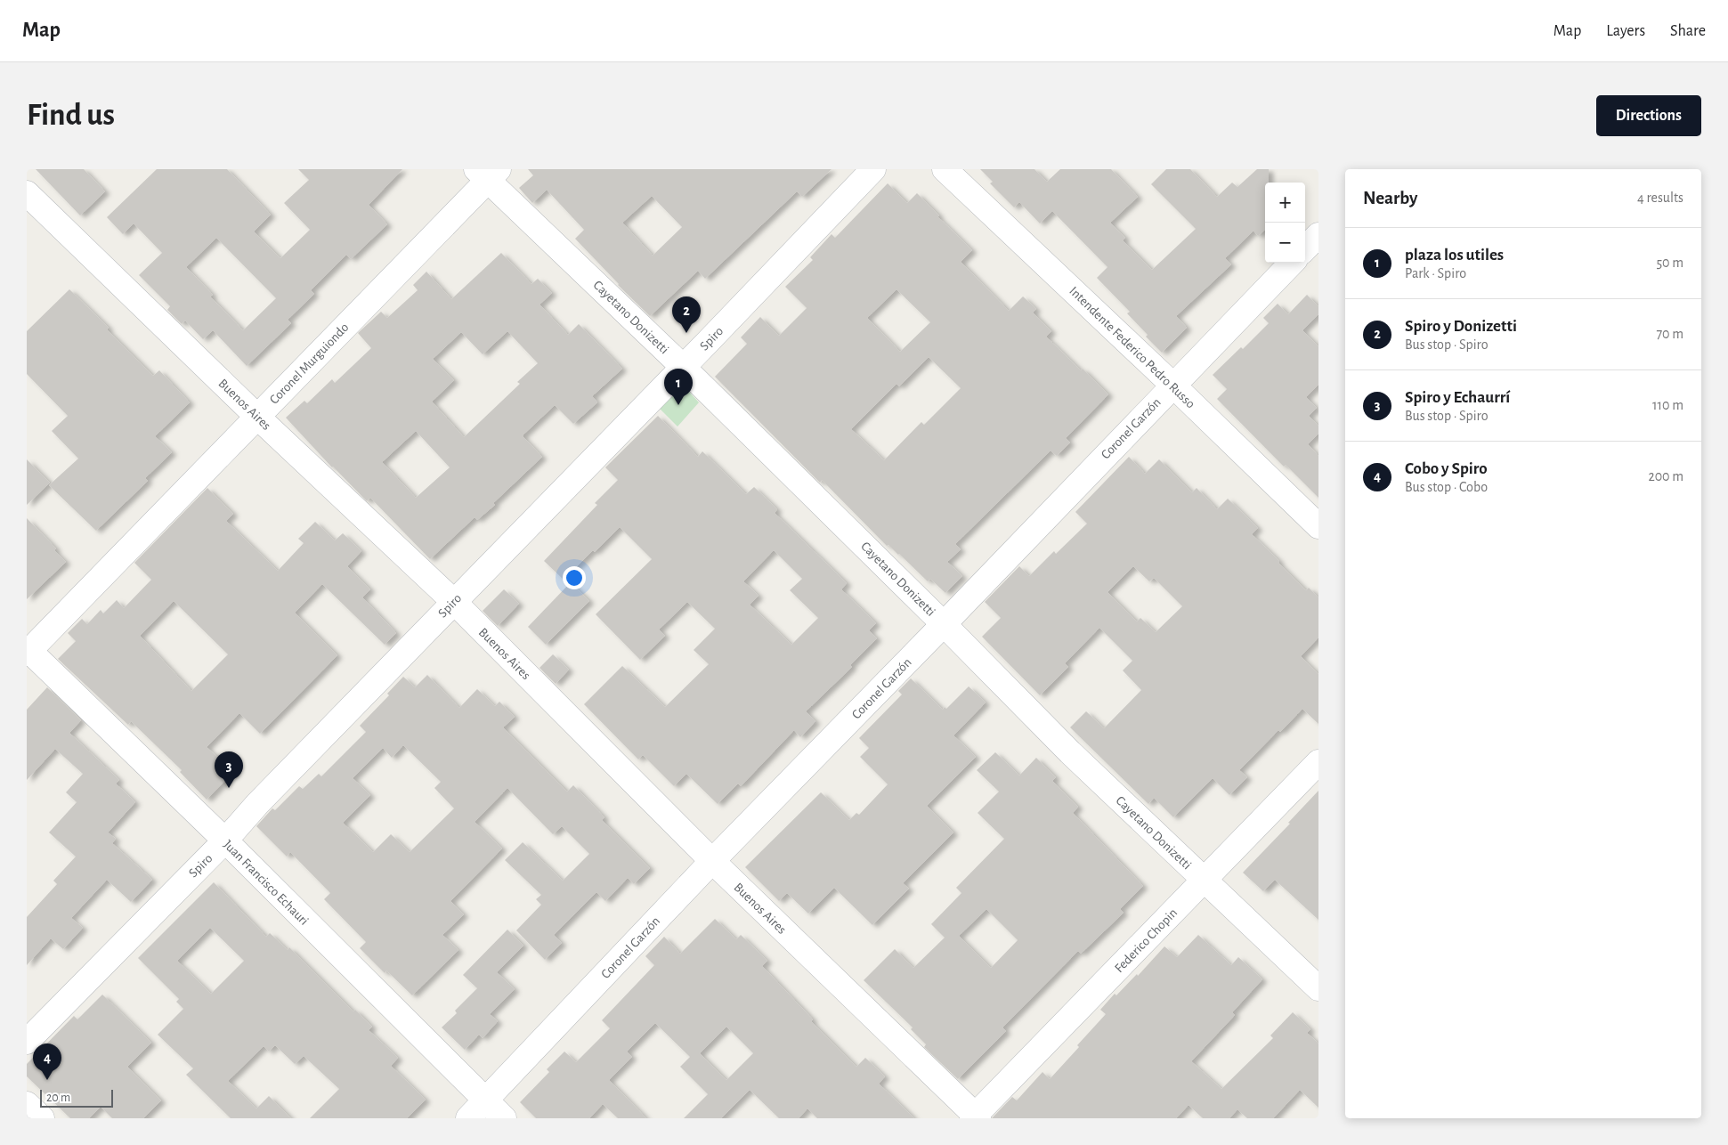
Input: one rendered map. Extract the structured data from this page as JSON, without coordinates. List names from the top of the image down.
{
  "streets": {
    "street": [
      "Cayetano Donizetti",
      "Spiro",
      "Intendente Federico Pedro Russo",
      "Coronel Murguiondo",
      "Buenos Aires",
      "Coronel Garzón",
      "Juan Francisco Echauri",
      "Federico Chopin"
    ]
  },
  "crossings": [
    ["Cayetano Donizetti", "Spiro"],
    ["Cayetano Donizetti", "Coronel Murguiondo"],
    ["Cayetano Donizetti", "Coronel Garzón"],
    ["Cayetano Donizetti", "Federico Chopin"],
    ["Spiro", "Buenos Aires"],
    ["Spiro", "Juan Francisco Echauri"],
    ["Intendente Federico Pedro Russo", "Coronel Garzón"],
    ["Coronel Murguiondo", "Buenos Aires"],
    ["Coronel Murguiondo", "Juan Francisco Echauri"],
    ["Buenos Aires", "Coronel Garzón"],
    ["Buenos Aires", "Federico Chopin"],
    ["Coronel Garzón", "Juan Francisco Echauri"]
  ],
  "scale_bar": "20 m",
  "page": {
    "header": "Map",
    "nav": ["Map", "Layers", "Share"],
    "buttons": "Directions",
    "title": "Find us",
    "heading": ["Nearby", "4 results"],
    "map_buttons": ["+", "−"],
    "list": [
      {
        "mark": "1",
        "name": "plaza los utiles",
        "note": "Park · Spiro",
        "value": "50 m"
      },
      {
        "mark": "2",
        "name": "Spiro y Donizetti",
        "note": "Bus stop · Spiro",
        "value": "70 m"
      },
      {
        "mark": "3",
        "name": "Spiro y Echaurrí",
        "note": "Bus stop · Spiro",
        "value": "110 m"
      },
      {
        "mark": "4",
        "name": "Cobo y Spiro",
        "note": "Bus stop · Cobo",
        "value": "200 m"
      }
    ],
    "pins": [
      "2",
      "1",
      "3",
      "4"
    ],
    "scale": "20 m"
  }
}
